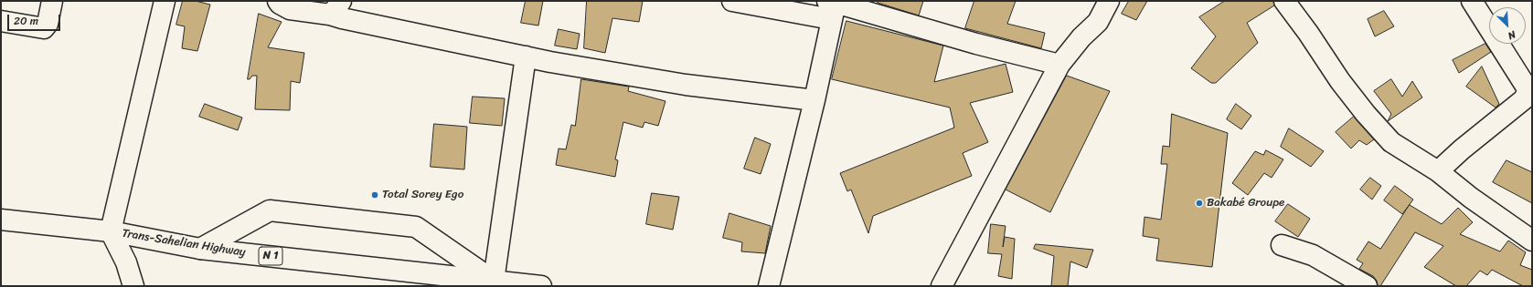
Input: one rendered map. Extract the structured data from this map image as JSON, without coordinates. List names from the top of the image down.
{
  "streets": {
    "main road": ["Trans-Sahelian Highway", "N 1"]
  },
  "places": ["Total Sorey Ego", "Bakabé Groupe"],
  "scale_bar": "20 m",
  "north": "bottom right"
}
